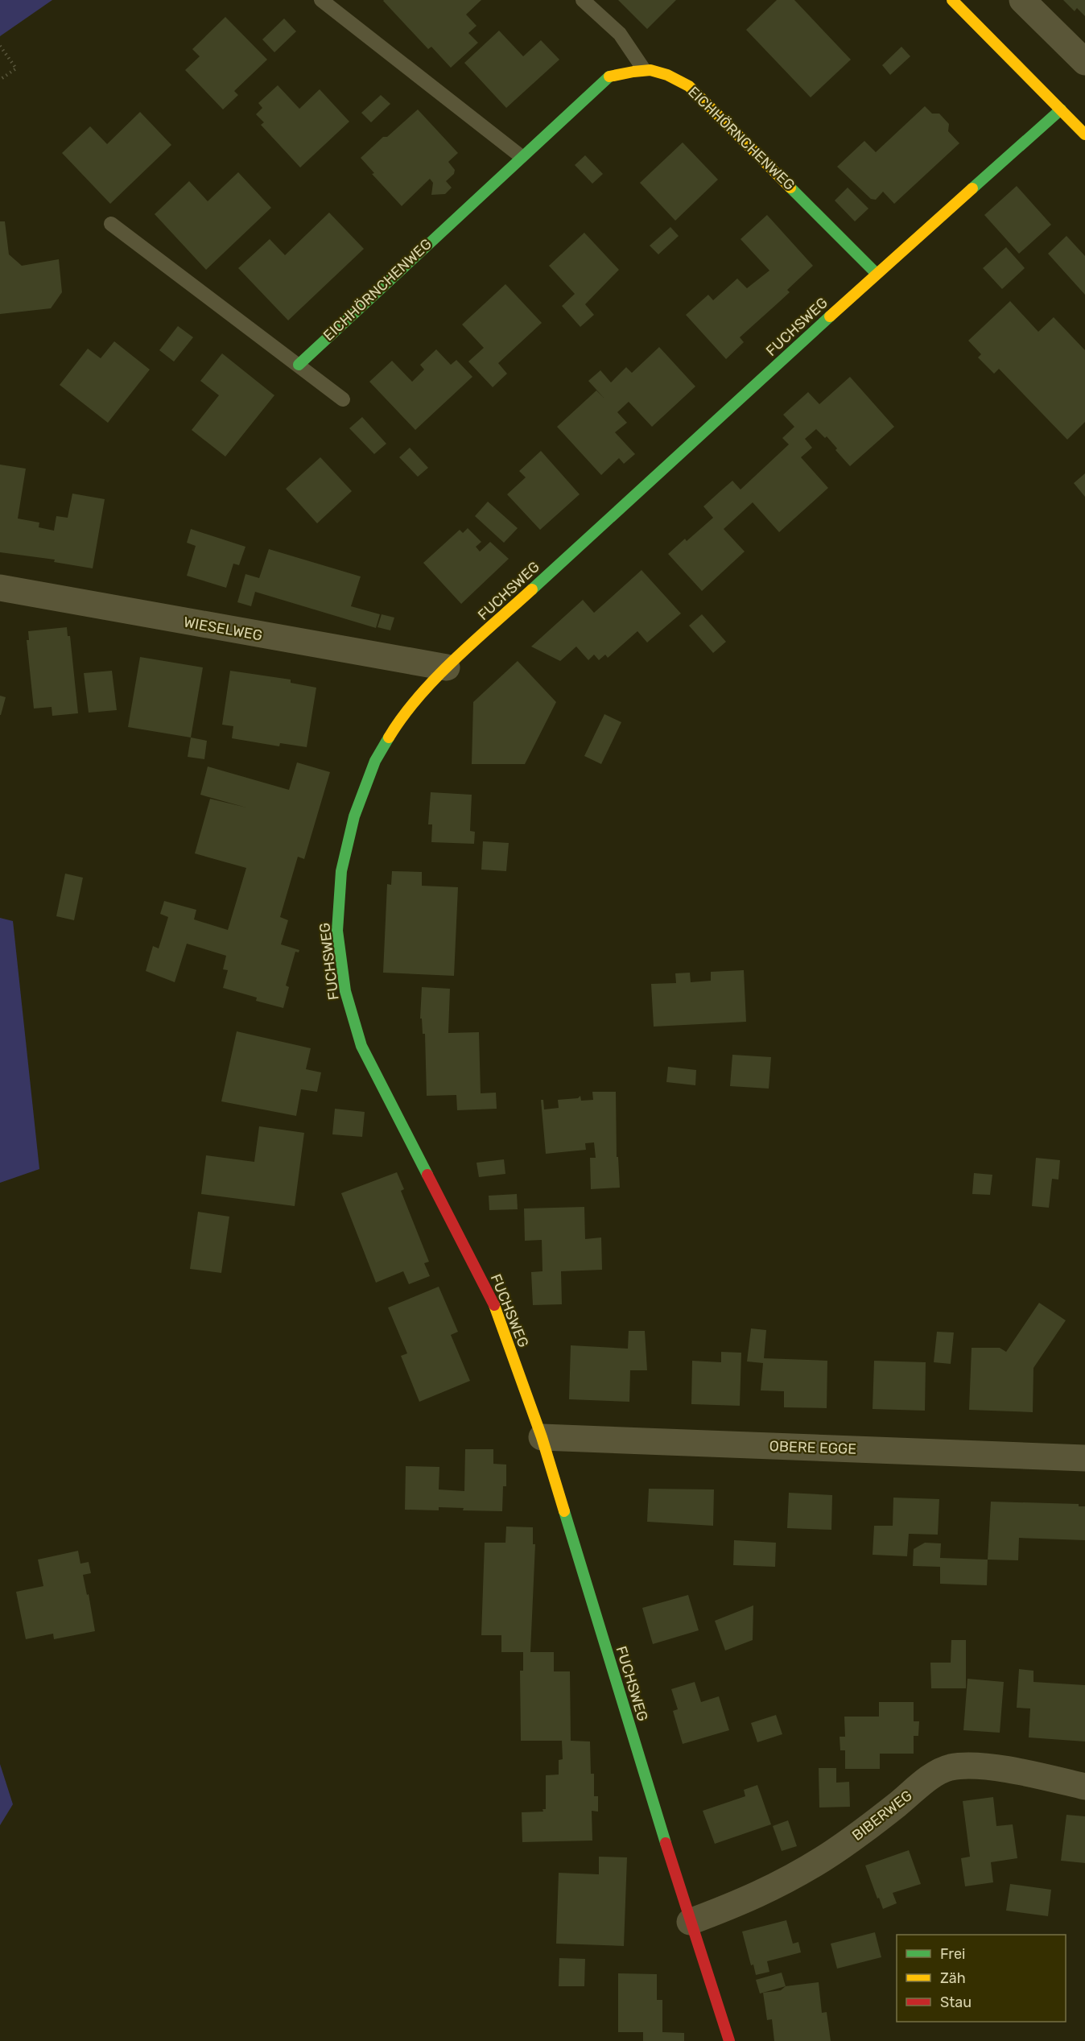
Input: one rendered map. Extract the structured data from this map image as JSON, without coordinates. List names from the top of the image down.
{
  "streets": {
    "street": [
      "EICHHÖRNCHENWEG",
      "FUCHSWEG",
      "WIESELWEG",
      "OBERE EGGE",
      "BIBERWEG"
    ]
  },
  "crossings": [
    ["EICHHÖRNCHENWEG", "FUCHSWEG"],
    ["FUCHSWEG", "WIESELWEG"],
    ["FUCHSWEG", "OBERE EGGE"],
    ["FUCHSWEG", "BIBERWEG"]
  ],
  "legend": ["Frei", "Zäh", "Stau"]
}
